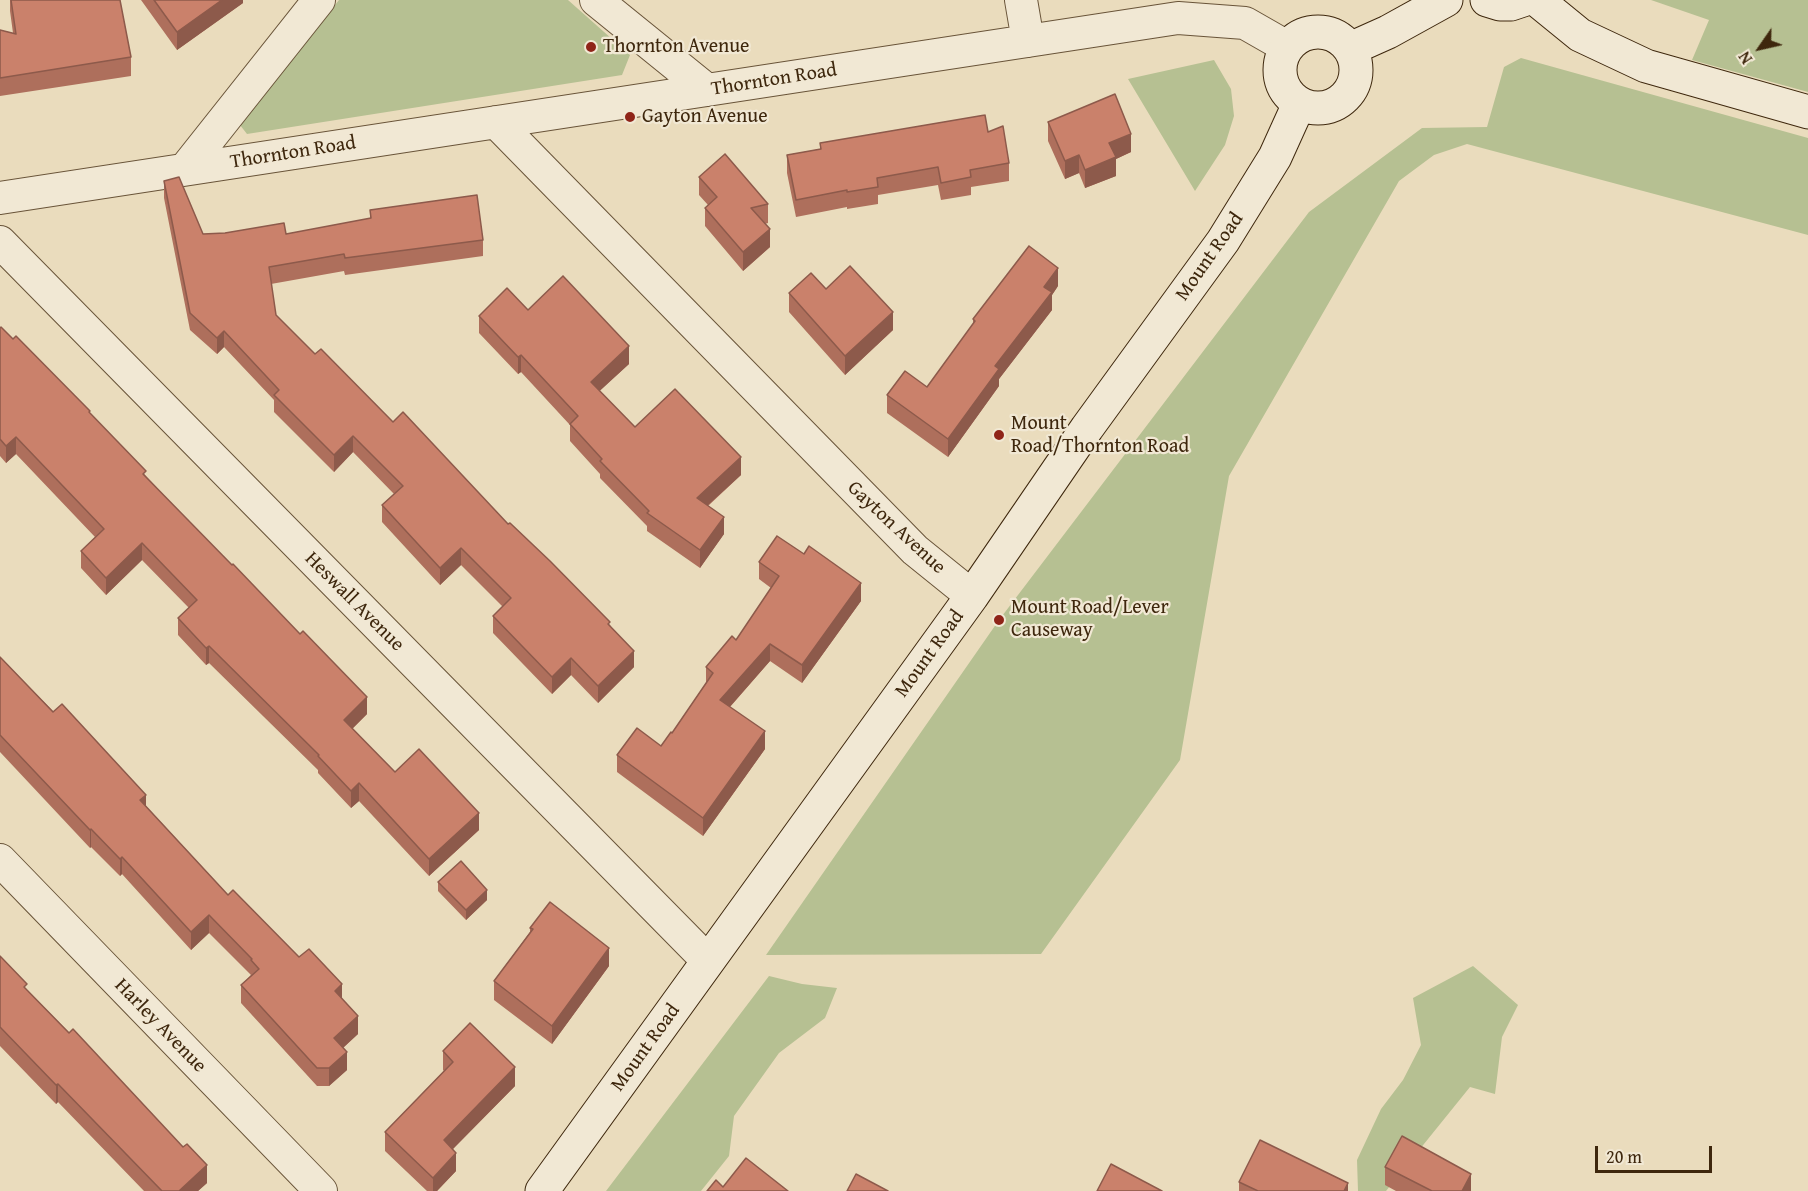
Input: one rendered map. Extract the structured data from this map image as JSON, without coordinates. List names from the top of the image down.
{
  "streets": {
    "main road": ["Mount Road"],
    "street": [
      "Thornton Road",
      "Gayton Avenue",
      "Heswall Avenue",
      "Harley Avenue"
    ]
  },
  "crossings": [
    ["Thornton Road", "Mount Road"],
    ["Thornton Road", "Gayton Avenue"],
    ["Mount Road", "Gayton Avenue"],
    ["Mount Road", "Heswall Avenue"]
  ],
  "places": [
    "Thornton Avenue",
    "Gayton Avenue",
    "Mount Road/Thornton Road",
    "Mount Road/Lever Causeway"
  ],
  "scale_bar": "20 m",
  "north": "bottom left"
}
